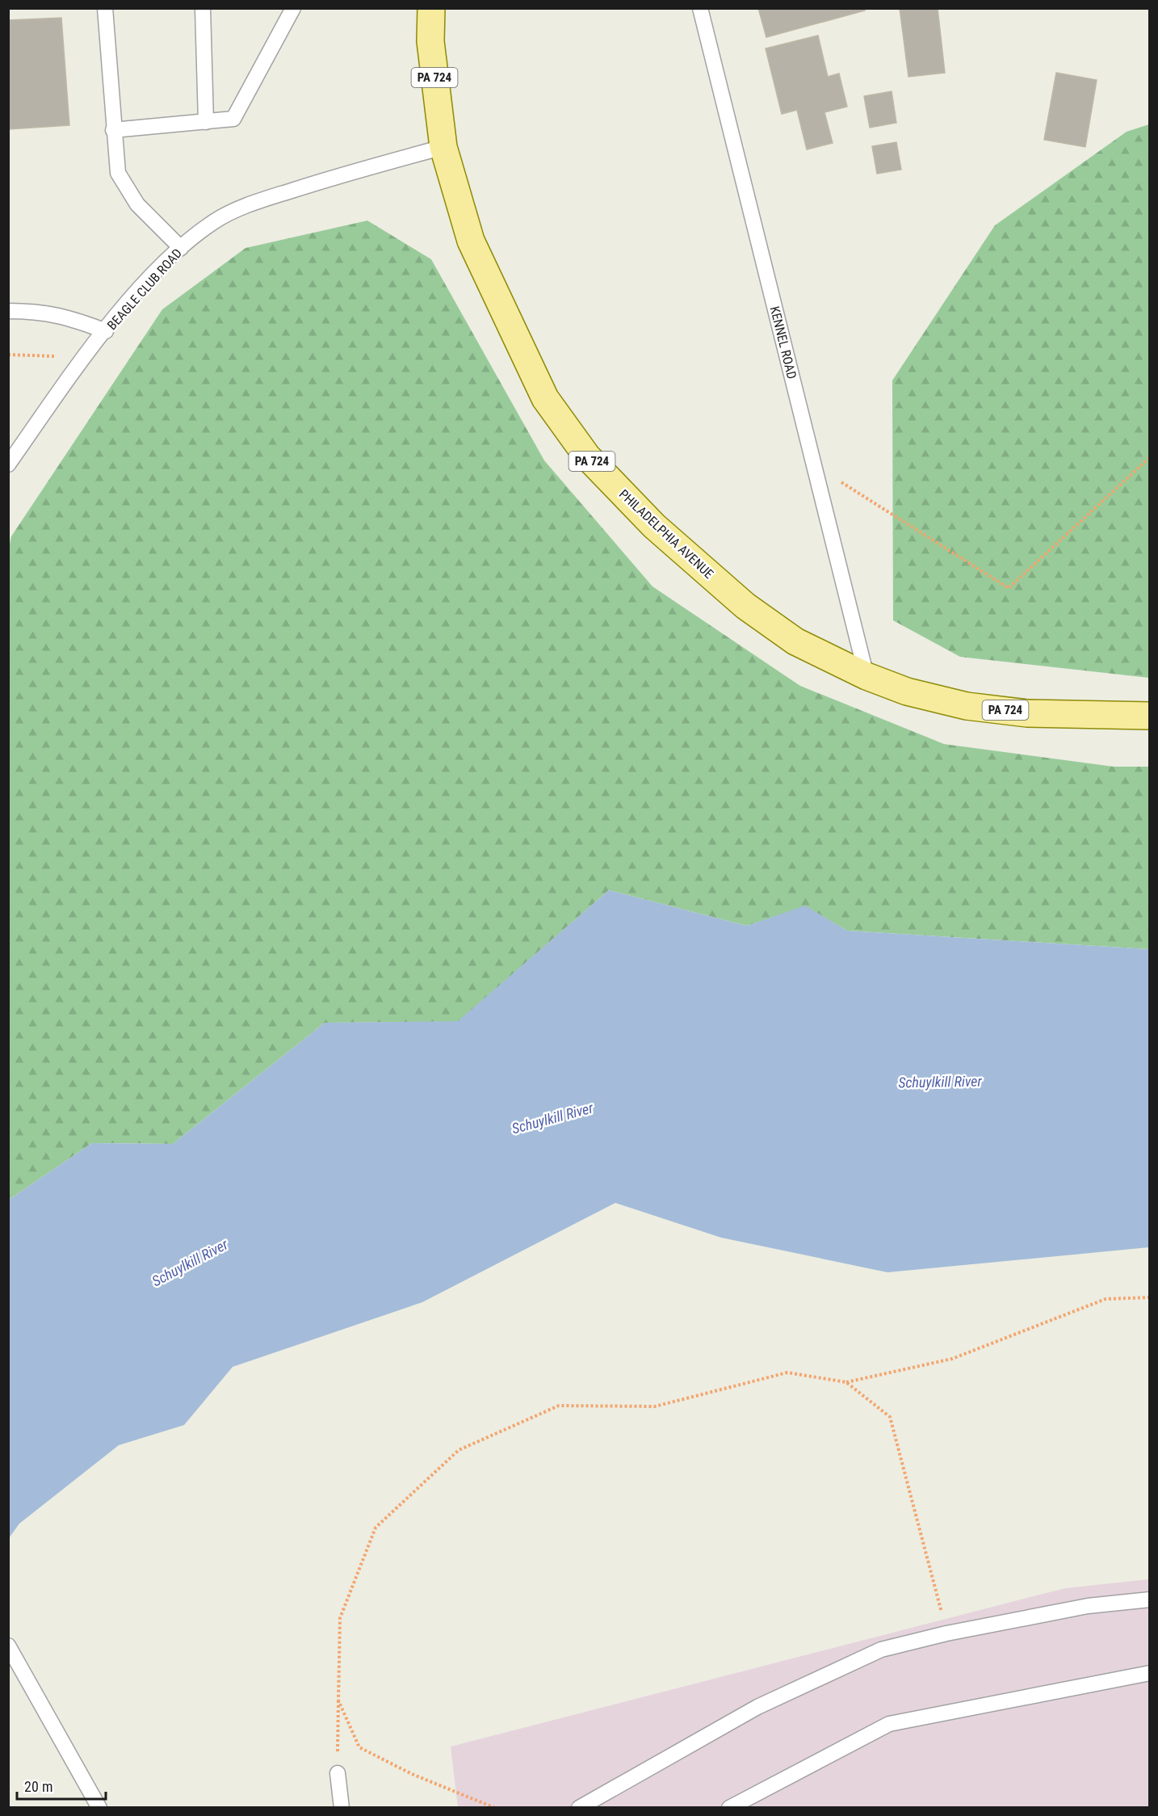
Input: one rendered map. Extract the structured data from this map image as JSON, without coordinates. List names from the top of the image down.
{
  "streets": {
    "main road": ["PA 724", "PHILADELPHIA AVENUE"],
    "lane": ["BEAGLE CLUB ROAD", "KENNEL ROAD"]
  },
  "crossings": [
    ["BEAGLE CLUB ROAD", "PHILADELPHIA AVENUE"],
    ["KENNEL ROAD", "PHILADELPHIA AVENUE"]
  ],
  "water": ["Schuylkill River"],
  "scale_bar": "20 m"
}
